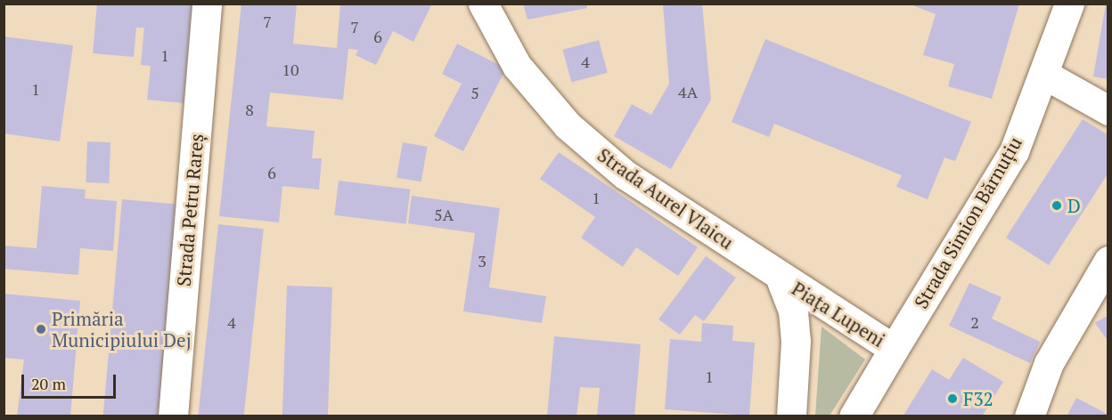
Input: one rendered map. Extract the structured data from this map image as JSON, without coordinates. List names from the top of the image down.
{
  "streets": {
    "street": [
      "Strada Aurel Vlaicu",
      "Strada Petru Rareș",
      "Strada Simion Bărnuțiu",
      "Piața Lupeni"
    ]
  },
  "crossings": [
    ["Strada Aurel Vlaicu", "Piața Lupeni"],
    ["Strada Simion Bărnuțiu", "Piața Lupeni"]
  ],
  "places": ["D", "Primăria Municipiului Dej", "F32"],
  "house_numbers": [
    "7",
    "7",
    "6",
    "1",
    "4",
    "10",
    "1",
    "4A",
    "5",
    "8",
    "6",
    "1",
    "5A",
    "3",
    "4",
    "2",
    "1"
  ],
  "scale_bar": "20 m"
}
